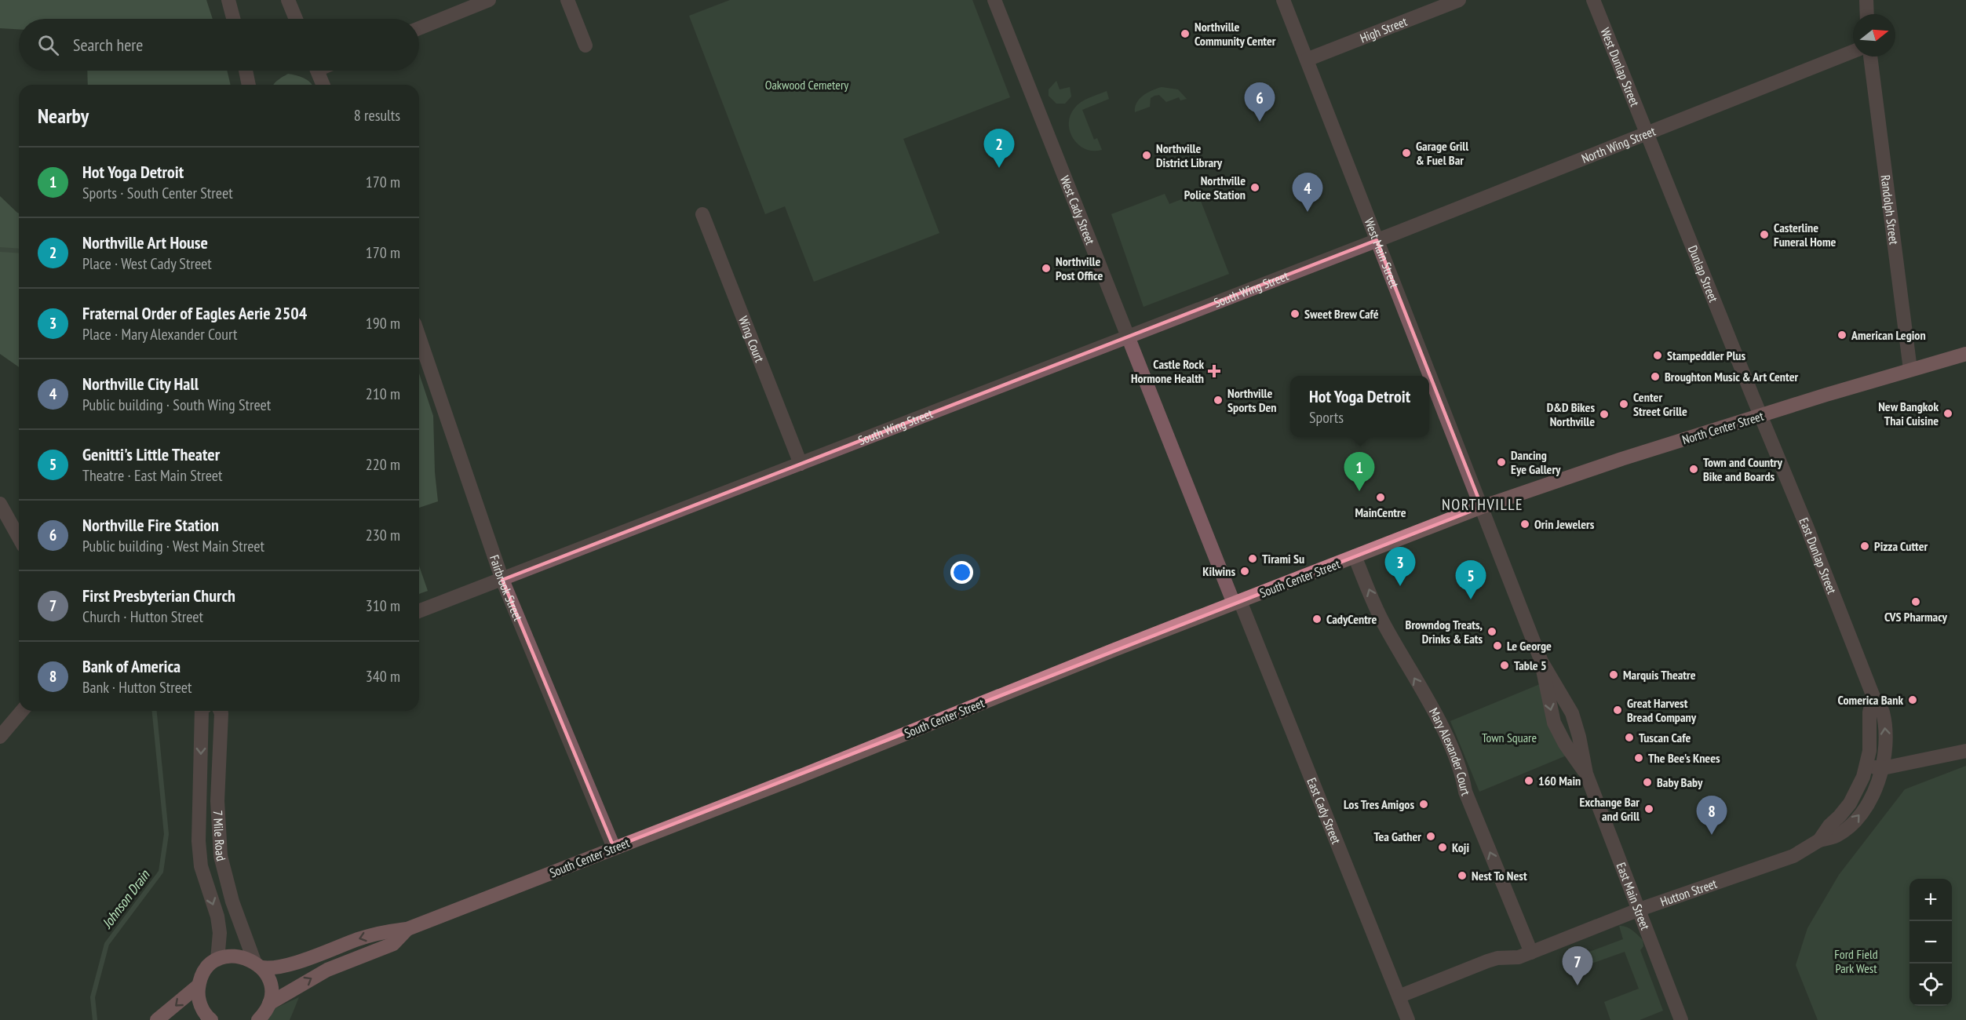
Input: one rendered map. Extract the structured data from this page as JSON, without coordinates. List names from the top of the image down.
{
  "streets": {
    "main road": ["North Center Street", "South Center Street"],
    "street": [
      "High Street",
      "West Dunlap Street",
      "North Wing Street",
      "West Cady Street",
      "Randolph Street",
      "West Main Street",
      "Dunlap Street",
      "South Wing Street",
      "Wing Court",
      "East Dunlap Street",
      "Fairbrook Street",
      "Mary Alexander Court",
      "East Cady Street",
      "7 Mile Road",
      "Hutton Street",
      "East Main Street"
    ]
  },
  "crossings": [
    ["High Street", "West Main Street"],
    ["West Dunlap Street", "North Wing Street"],
    ["West Dunlap Street", "Dunlap Street"],
    ["North Wing Street", "West Main Street"],
    ["North Wing Street", "Dunlap Street"],
    ["North Wing Street", "South Wing Street"],
    ["West Cady Street", "South Wing Street"],
    ["West Cady Street", "South Center Street"],
    ["West Cady Street", "East Cady Street"],
    ["Randolph Street", "North Center Street"],
    ["West Main Street", "South Wing Street"],
    ["West Main Street", "North Center Street"],
    ["West Main Street", "South Center Street"],
    ["West Main Street", "East Main Street"],
    ["Dunlap Street", "North Center Street"],
    ["Dunlap Street", "East Dunlap Street"],
    ["South Wing Street", "Wing Court"],
    ["South Wing Street", "Fairbrook Street"],
    ["North Center Street", "East Dunlap Street"],
    ["North Center Street", "South Center Street"],
    ["North Center Street", "East Main Street"],
    ["East Dunlap Street", "Hutton Street"],
    ["South Center Street", "Fairbrook Street"],
    ["South Center Street", "Mary Alexander Court"],
    ["South Center Street", "East Cady Street"],
    ["South Center Street", "7 Mile Road"],
    ["South Center Street", "East Main Street"],
    ["Mary Alexander Court", "Hutton Street"],
    ["East Cady Street", "Hutton Street"],
    ["Hutton Street", "East Main Street"]
  ],
  "one_way": ["Mary Alexander Court"],
  "districts": ["NORTHVILLE"],
  "water": ["Johnson Drain"],
  "parks": ["Oakwood Cemetery", "Town Square", "Ford Field Park West"],
  "places": {
    "other": [
      "Northville Community Center",
      "Garage Grill & Fuel Bar",
      "Northville District Library",
      "Northville Police Station",
      "Casterline Funeral Home",
      "Northville Post Office",
      "Sweet Brew Café",
      "American Legion",
      "Stampeddler Plus",
      "Broughton Music & Art Center",
      "Northville Sports Den",
      "Center Street Grille",
      "New Bangkok Thai Cuisine",
      "D&D Bikes Northville",
      "Dancing Eye Gallery",
      "Town and Country Bike and Boards",
      "MainCentre",
      "Orin Jewelers",
      "Pizza Cutter",
      "Tirami Su",
      "Kilwins",
      "CVS Pharmacy",
      "CadyCentre",
      "Browndog Treats, Drinks & Eats",
      "Le George",
      "Table 5",
      "Marquis Theatre",
      "Comerica Bank",
      "Great Harvest Bread Company",
      "Tuscan Cafe",
      "The Bee's Knees",
      "160 Main",
      "Baby Baby",
      "Los Tres Amigos",
      "Exchange Bar and Grill",
      "Tea Gather",
      "Koji",
      "Nest To Nest"
    ],
    "health": ["Castle Rock Hormone Health"]
  },
  "north": "right",
  "page": {
    "search": "Search here",
    "pins": [
      "6",
      "2",
      "4",
      "1",
      "3",
      "5",
      "8",
      "7"
    ],
    "heading": ["Nearby", "8 results"],
    "list": [
      {
        "mark": "1",
        "name": "Hot Yoga Detroit",
        "note": "Sports · South Center Street",
        "value": "170 m"
      },
      {
        "mark": "2",
        "name": "Northville Art House",
        "note": "Place · West Cady Street",
        "value": "170 m"
      },
      {
        "mark": "3",
        "name": "Fraternal Order of Eagles Aerie 2504",
        "note": "Place · Mary Alexander Court",
        "value": "190 m"
      },
      {
        "mark": "4",
        "name": "Northville City Hall",
        "note": "Public building · South Wing Street",
        "value": "210 m"
      },
      {
        "mark": "5",
        "name": "Genitti's Little Theater",
        "note": "Theatre · East Main Street",
        "value": "220 m"
      },
      {
        "mark": "6",
        "name": "Northville Fire Station",
        "note": "Public building · West Main Street",
        "value": "230 m"
      },
      {
        "mark": "7",
        "name": "First Presbyterian Church",
        "note": "Church · Hutton Street",
        "value": "310 m"
      },
      {
        "mark": "8",
        "name": "Bank of America",
        "note": "Bank · Hutton Street",
        "value": "340 m"
      }
    ],
    "popup": ["Hot Yoga Detroit", "Sports"],
    "map_buttons": ["+", "−"]
  }
}
